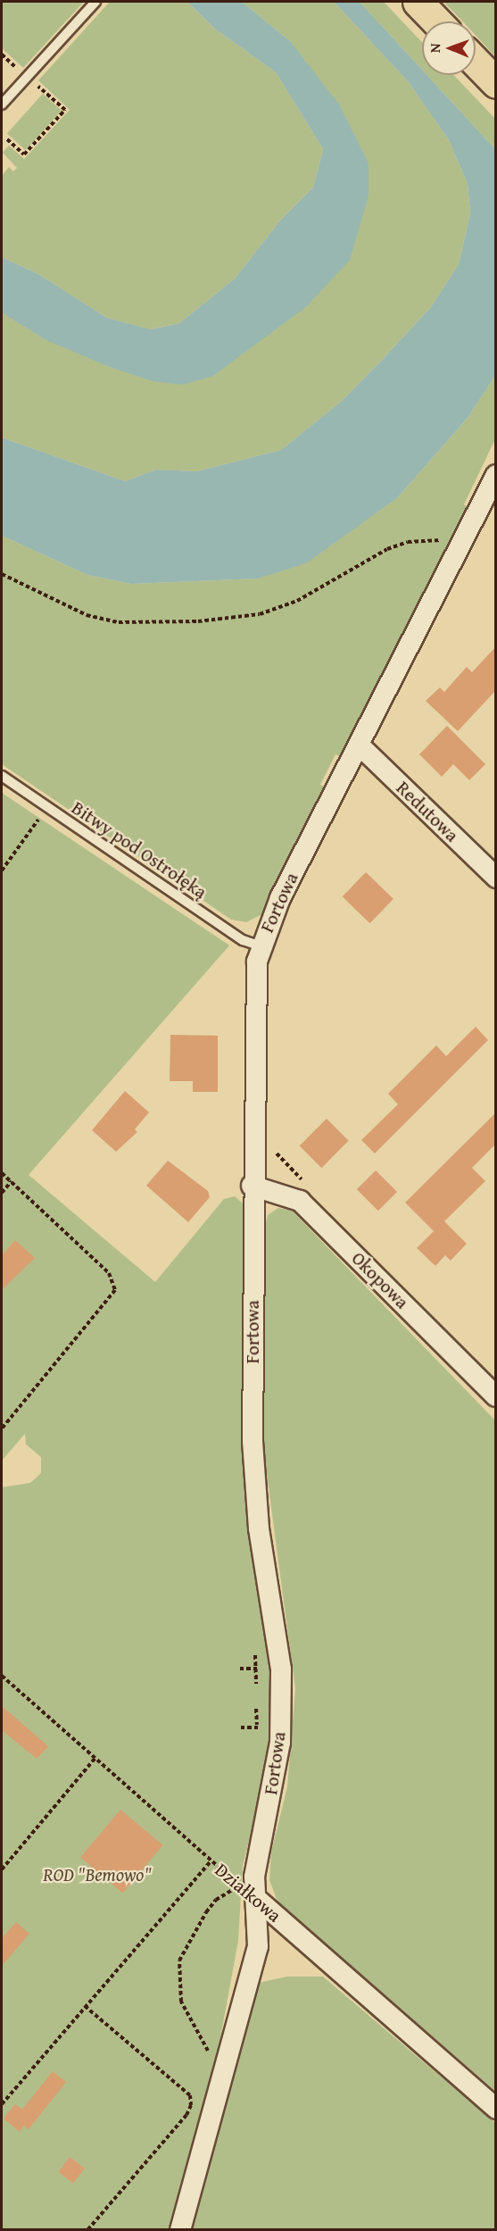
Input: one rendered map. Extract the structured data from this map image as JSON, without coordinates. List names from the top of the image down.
{
  "streets": {
    "street": [
      "Redutowa",
      "Fortowa",
      "Okopowa",
      "Działkowa"
    ],
    "lane": ["Bitwy pod Ostrołęką"]
  },
  "crossings": [
    ["Redutowa", "Fortowa"],
    ["Bitwy pod Ostrołęką", "Fortowa"],
    ["Fortowa", "Okopowa"],
    ["Fortowa", "Działkowa"]
  ],
  "parks": ["ROD \"Bemowo\""],
  "north": "left"
}
